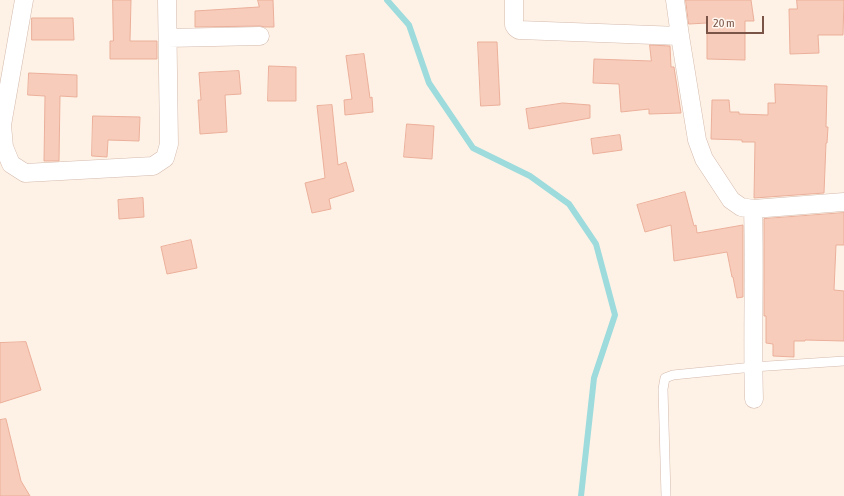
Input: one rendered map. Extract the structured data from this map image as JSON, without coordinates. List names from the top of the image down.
{
  "scale_bar": "20 m"
}
